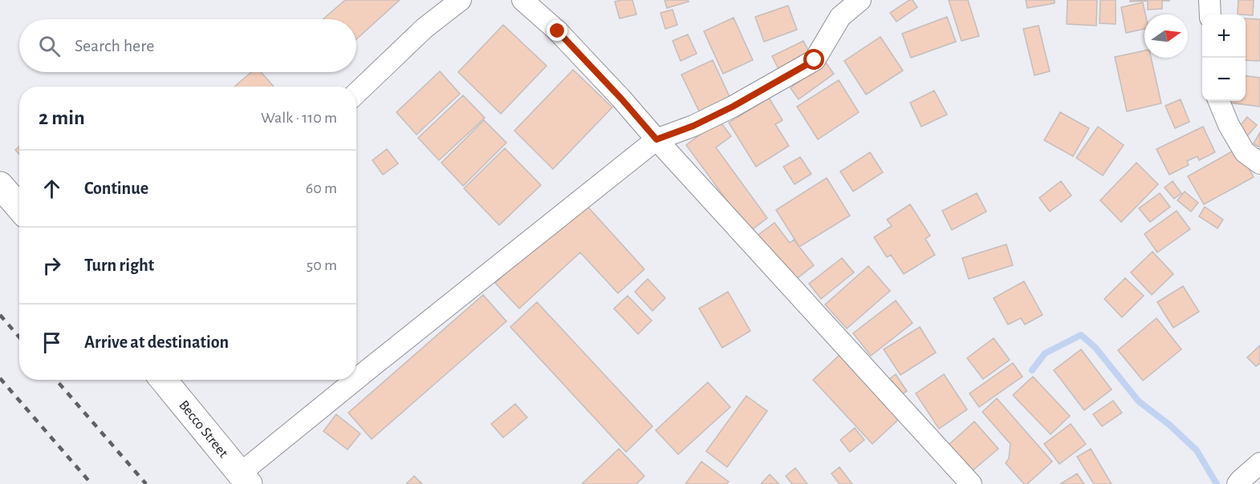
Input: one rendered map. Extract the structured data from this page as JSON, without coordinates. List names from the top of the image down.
{
  "streets": {
    "street": ["Becco Street"]
  },
  "north": "right",
  "page": {
    "map_buttons": ["+", "−"],
    "search": "Search here",
    "heading": ["2 min", "Walk · 110 m"],
    "list": [
      ["Continue", "60 m"],
      ["Turn right", "50 m"],
      "Arrive at destination"
    ]
  }
}
